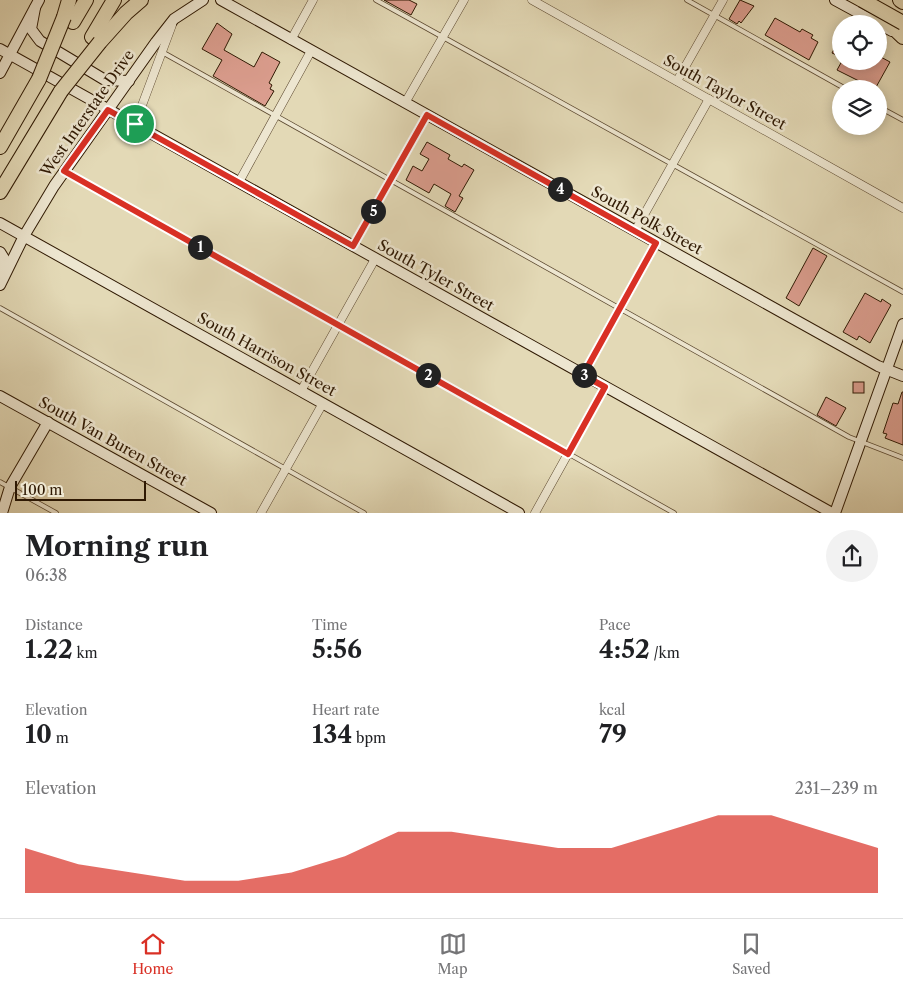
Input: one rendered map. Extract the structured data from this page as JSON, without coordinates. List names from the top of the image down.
{
  "streets": {
    "main road": [
      "West Interstate Drive",
      "South Polk Street",
      "South Tyler Street",
      "South Harrison Street",
      "South Van Buren Street"
    ],
    "street": ["South Taylor Street"]
  },
  "crossings": [
    ["West Interstate Drive", "South Tyler Street"],
    ["West Interstate Drive", "South Harrison Street"]
  ],
  "scale_bar": "100 m",
  "page": {
    "pins": [
      "4",
      "5",
      "1",
      "2",
      "3"
    ],
    "scale": "100 m",
    "heading": ["Morning run", "06:38"],
    "stats": [
      ["Distance", "1.22 km"],
      ["Time", "5:56"],
      ["Pace", "4:52 /km"],
      ["Elevation", "10 m"],
      ["Heart rate", "134 bpm"],
      ["kcal", "79"]
    ],
    "chart": ["Elevation", "231–239 m"],
    "tabs": ["Home", "Map", "Saved"]
  }
}
